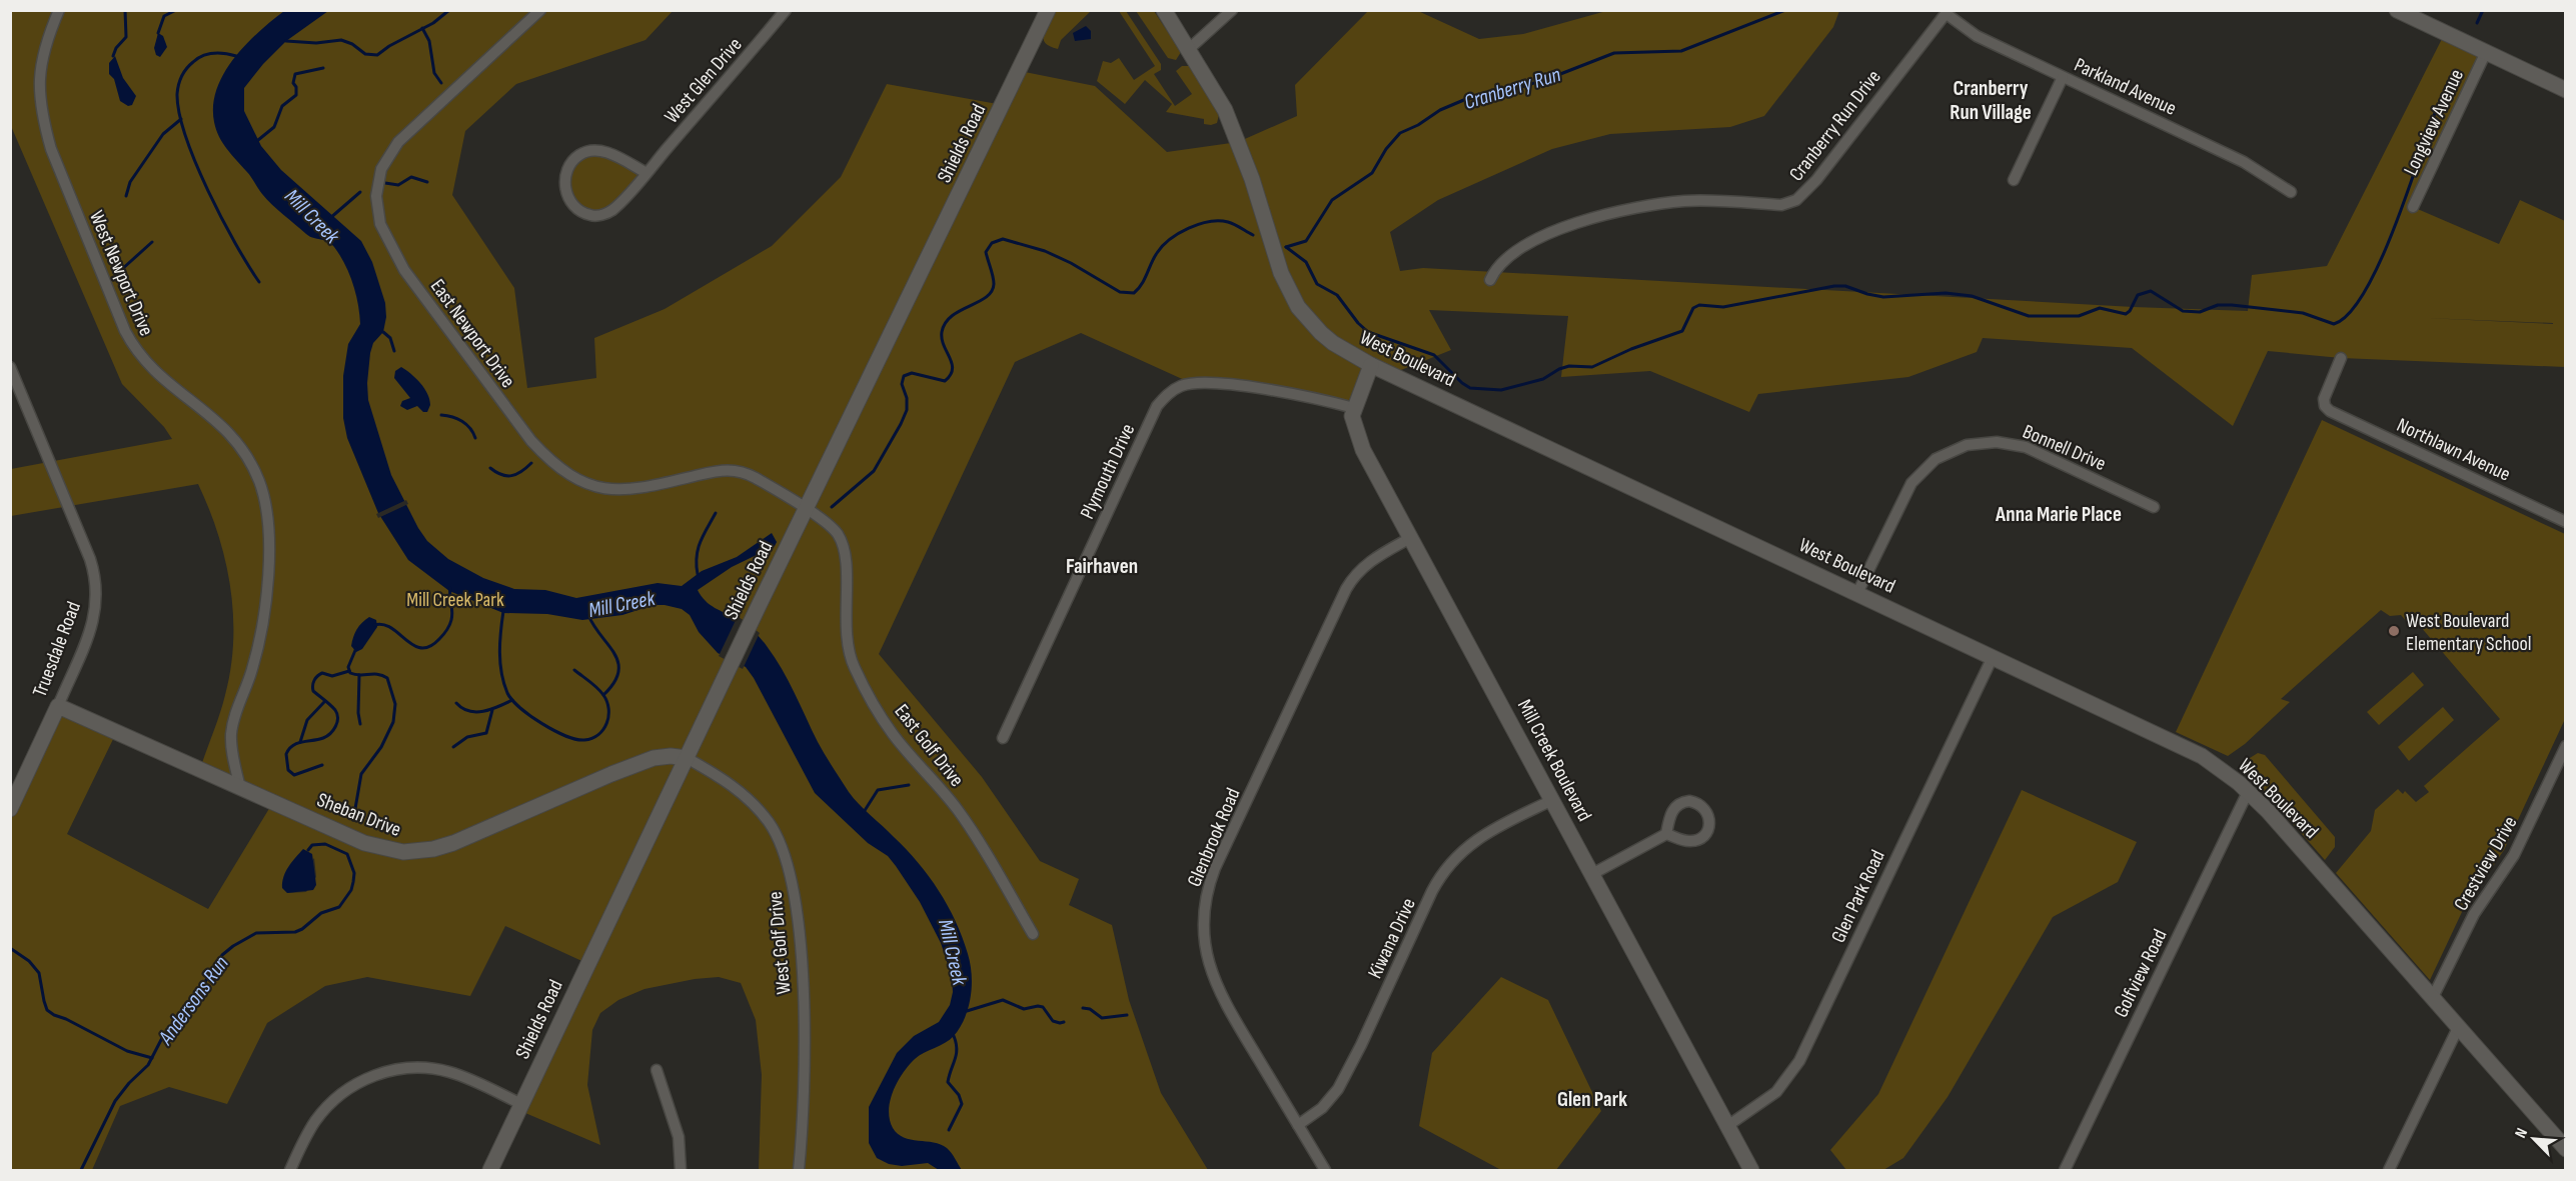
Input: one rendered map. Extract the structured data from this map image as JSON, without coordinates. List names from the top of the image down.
{
  "streets": {
    "street": [
      "West Glen Drive",
      "Parkland Avenue",
      "Longview Avenue",
      "Cranberry Run Drive",
      "Shields Road",
      "West Newport Drive",
      "East Newport Drive",
      "West Boulevard",
      "Bonnell Drive",
      "Northlawn Avenue",
      "Plymouth Drive",
      "Truesdale Road",
      "East Golf Drive",
      "Mill Creek Boulevard",
      "Sheban Drive",
      "Glenbrook Road",
      "Crestview Drive",
      "Glen Park Road",
      "Kiwana Drive",
      "West Golf Drive",
      "Golfview Road"
    ]
  },
  "crossings": [
    ["Parkland Avenue", "Cranberry Run Drive"],
    ["Shields Road", "East Newport Drive"],
    ["Shields Road", "East Golf Drive"],
    ["Shields Road", "Sheban Drive"],
    ["Shields Road", "West Golf Drive"],
    ["West Newport Drive", "Sheban Drive"],
    ["East Newport Drive", "East Golf Drive"],
    ["West Boulevard", "Bonnell Drive"],
    ["West Boulevard", "Crestview Drive"],
    ["West Boulevard", "Glen Park Road"],
    ["West Boulevard", "Golfview Road"],
    ["Plymouth Drive", "Mill Creek Boulevard"],
    ["Truesdale Road", "Sheban Drive"],
    ["Mill Creek Boulevard", "Glenbrook Road"],
    ["Mill Creek Boulevard", "Glen Park Road"],
    ["Mill Creek Boulevard", "Kiwana Drive"],
    ["Sheban Drive", "West Golf Drive"],
    ["Glenbrook Road", "Kiwana Drive"]
  ],
  "districts": [
    "Cranberry Run Village",
    "Anna Marie Place",
    "Fairhaven",
    "Glen Park"
  ],
  "water": ["Cranberry Run", "Mill Creek", "Andersons Run"],
  "parks": ["Mill Creek Park"],
  "places": ["West Boulevard Elementary School"],
  "north": "top left"
}
